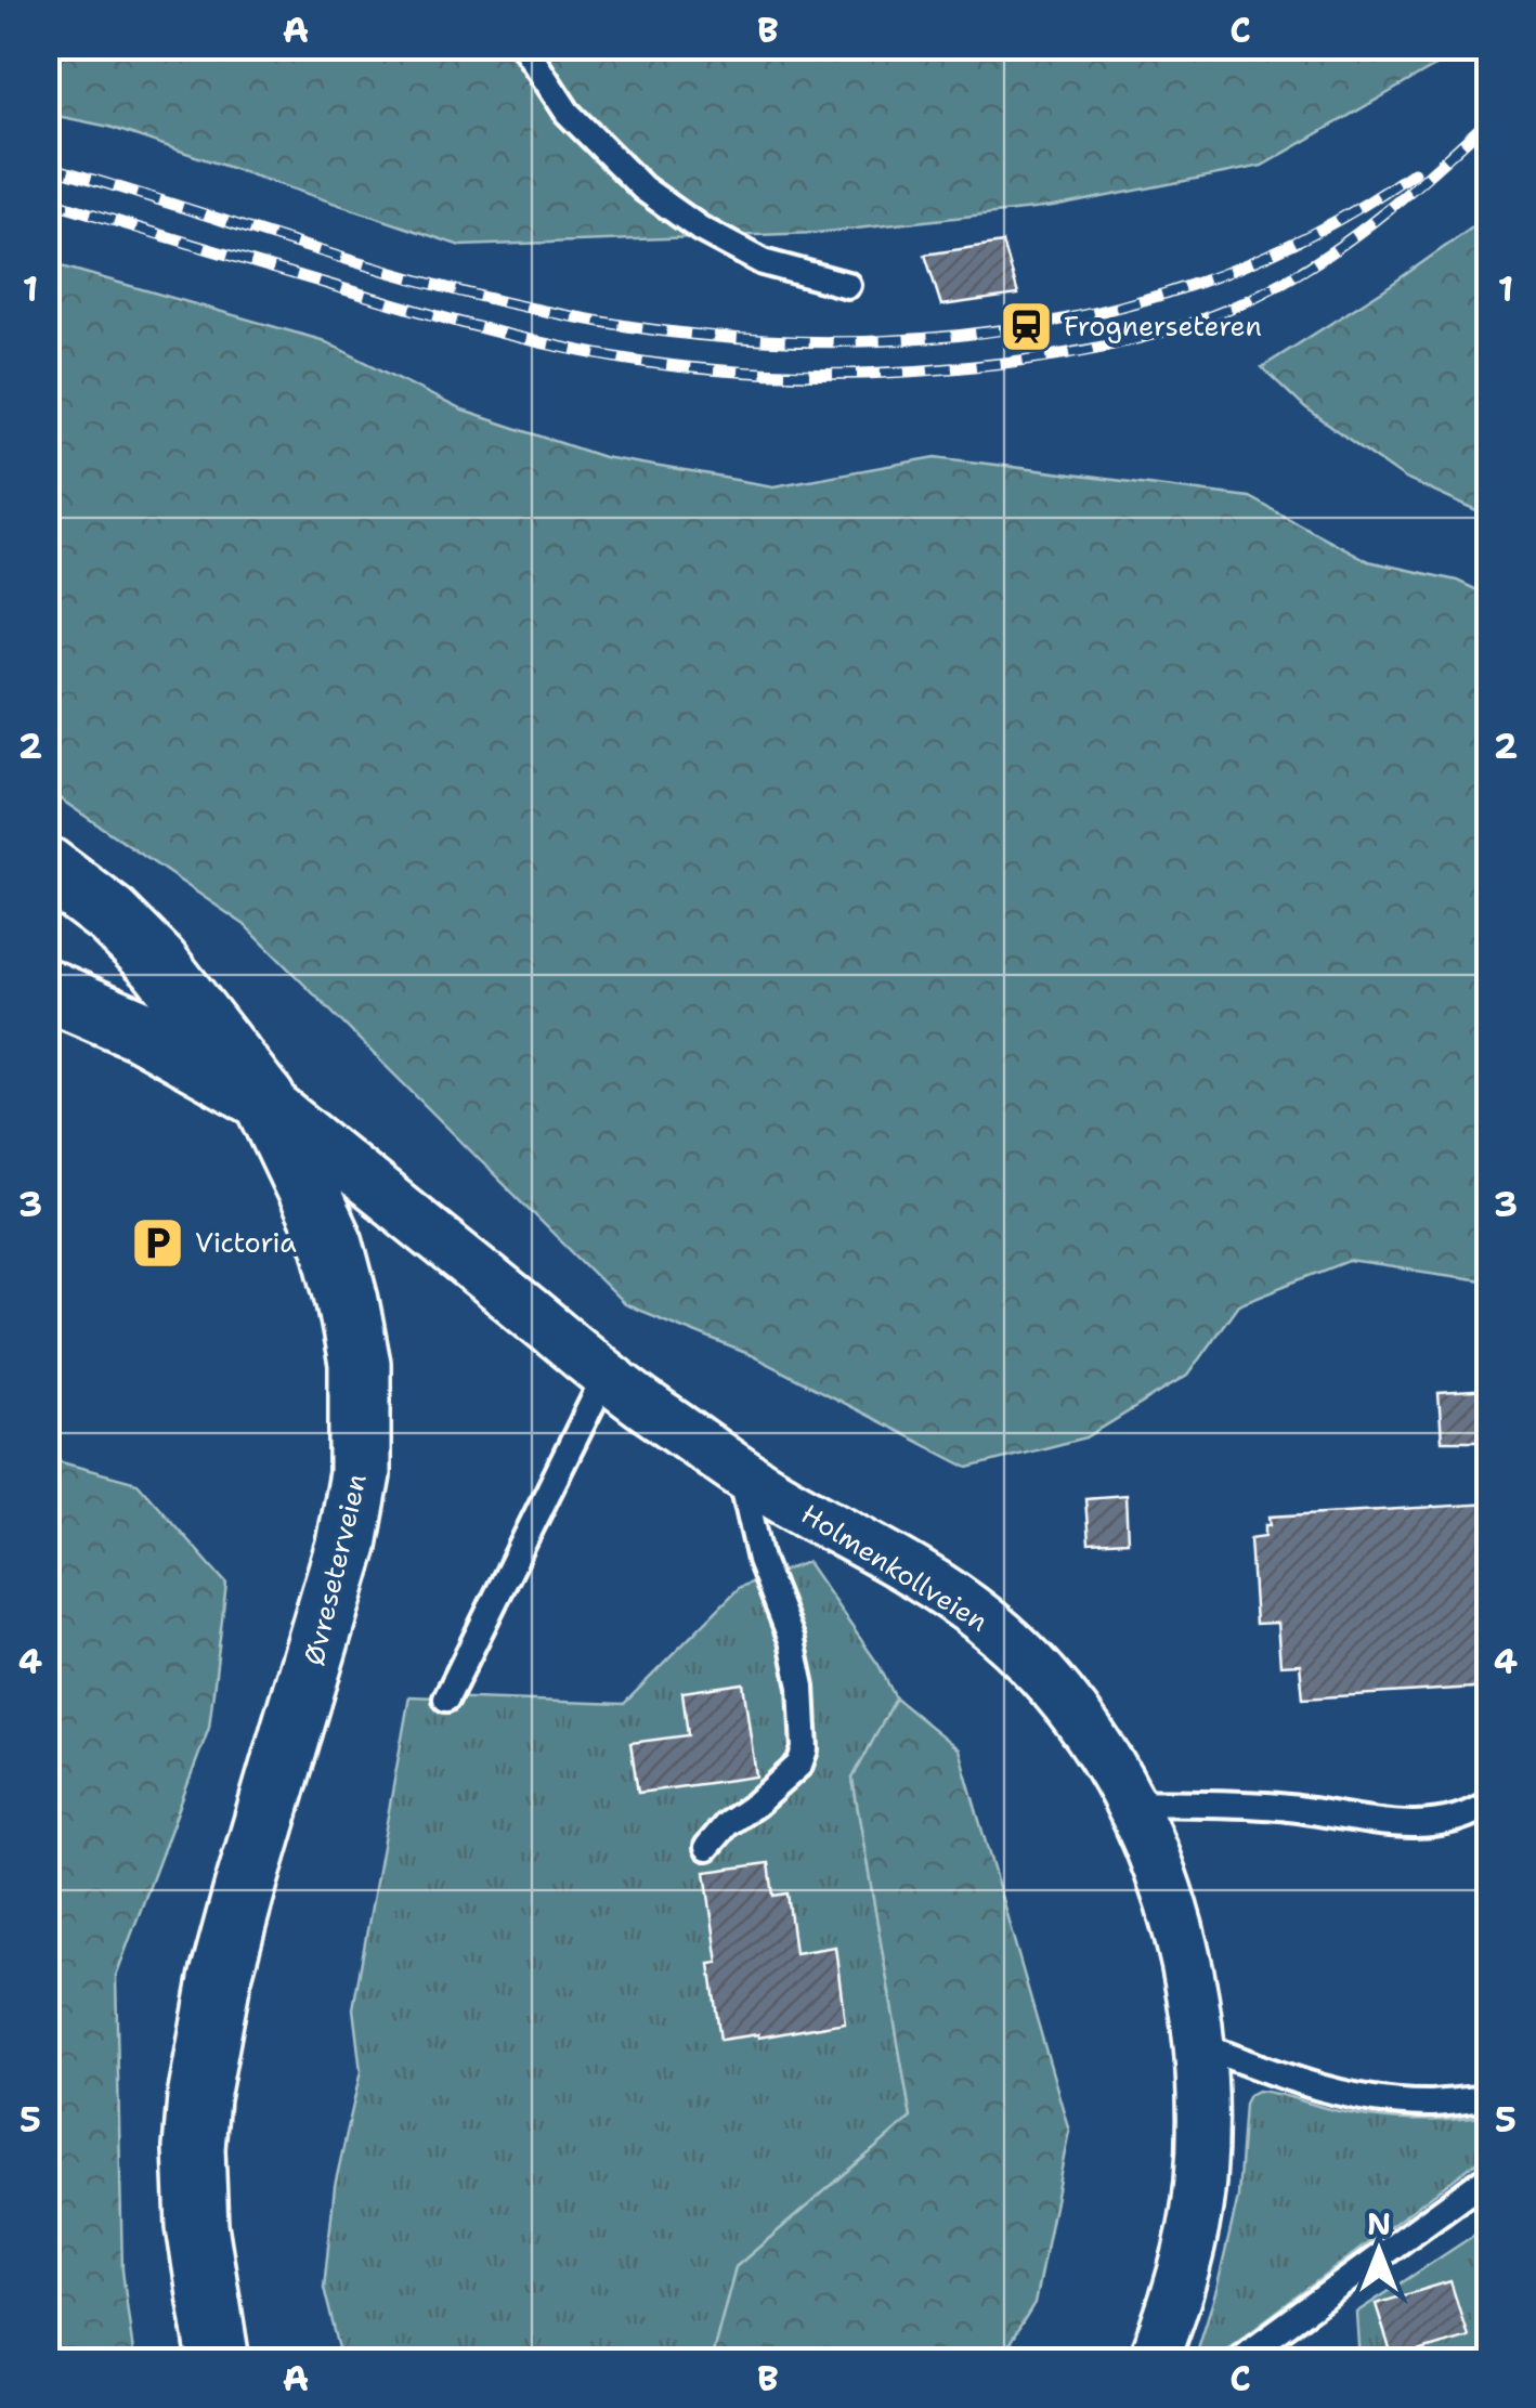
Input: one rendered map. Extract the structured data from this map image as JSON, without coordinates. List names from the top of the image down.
{
  "streets": {
    "main road": ["Øvreseterveien"],
    "street": ["Holmenkollveien"]
  },
  "crossings": [
    ["Holmenkollveien", "Øvreseterveien"]
  ],
  "places": {
    "station": ["Frognerseteren"],
    "parking": ["Victoria"]
  },
  "north": "top",
  "grid": {
    "columns": ["A", "B", "C"],
    "rows": [
      "1",
      "2",
      "3",
      "4",
      "5"
    ]
  }
}
